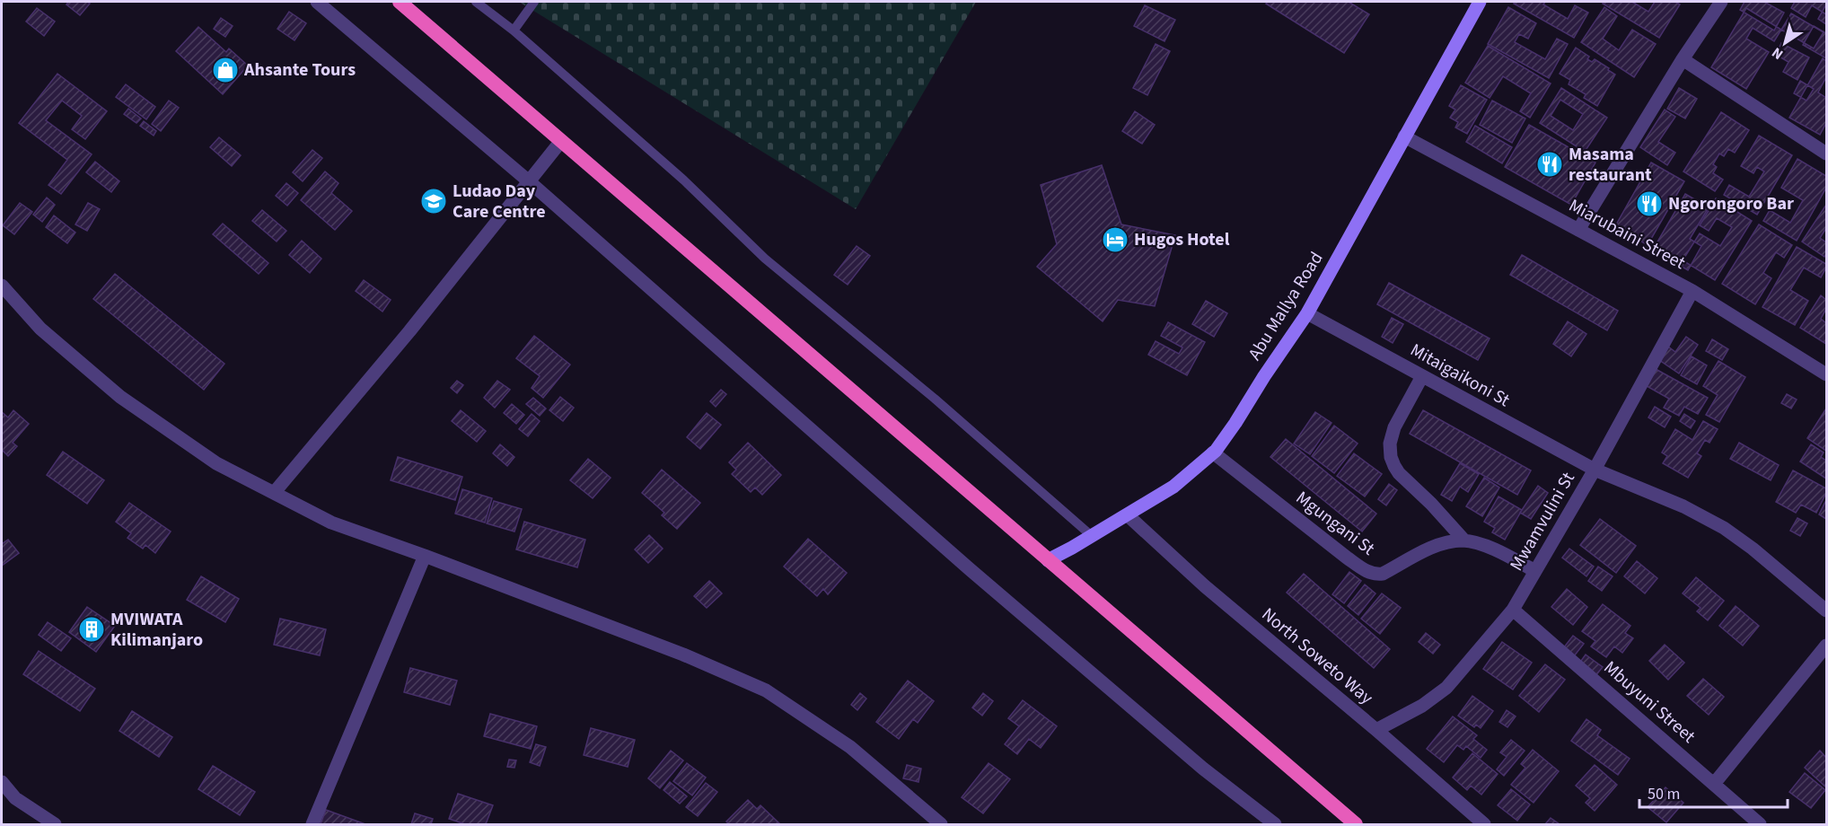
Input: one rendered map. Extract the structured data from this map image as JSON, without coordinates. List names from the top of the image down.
{
  "streets": {
    "main road": ["Abu Mallya Road"],
    "street": [
      "Miarubaini Street",
      "Mitaigaikoni St",
      "Mwamvulini St",
      "Mgungani St",
      "North Soweto Way",
      "Mbuyuni Street"
    ]
  },
  "crossings": [
    ["Miarubaini Street", "Abu Mallya Road"],
    ["Miarubaini Street", "Mwamvulini St"],
    ["Abu Mallya Road", "Mitaigaikoni St"],
    ["Abu Mallya Road", "Mgungani St"],
    ["Abu Mallya Road", "North Soweto Way"],
    ["Mitaigaikoni St", "Mwamvulini St"],
    ["Mwamvulini St", "Mgungani St"],
    ["Mwamvulini St", "North Soweto Way"],
    ["Mwamvulini St", "Mbuyuni Street"]
  ],
  "places": {
    "shop": ["Ahsante Tours"],
    "restaurant": ["Masama restaurant", "Ngorongoro Bar"],
    "school or university": ["Ludao Day Care Centre"],
    "hotel": ["Hugos Hotel"],
    "building": ["MVIWATA Kilimanjaro"]
  },
  "scale_bar": "50 m",
  "north": "bottom left"
}
